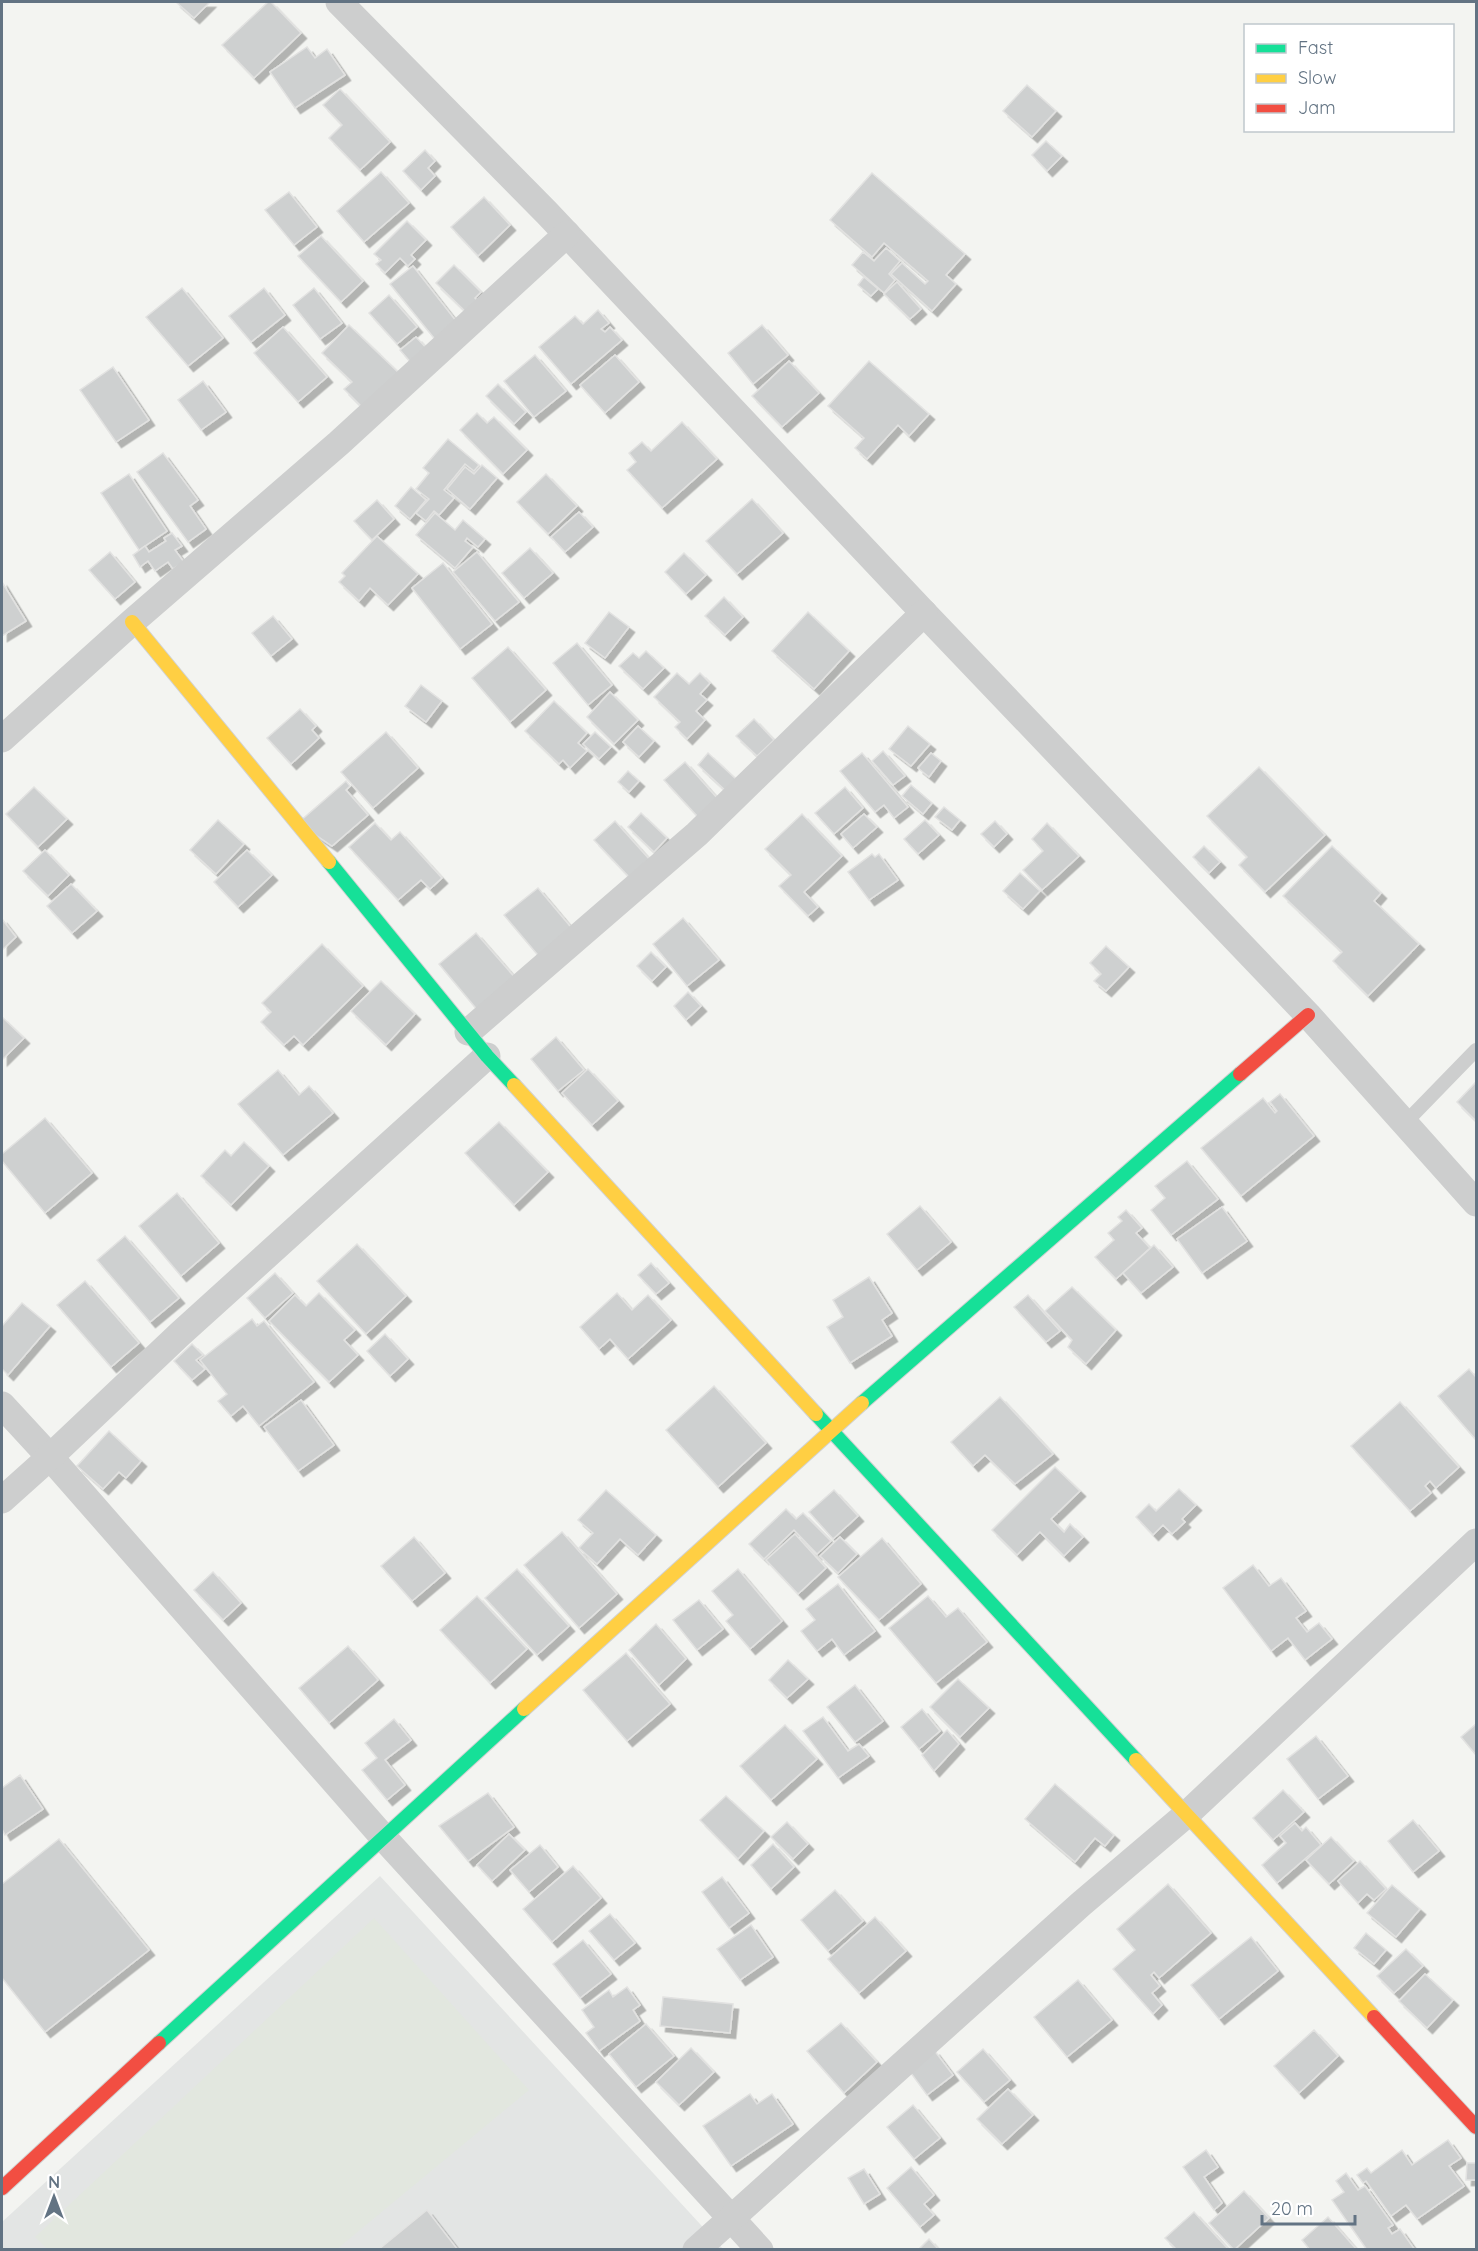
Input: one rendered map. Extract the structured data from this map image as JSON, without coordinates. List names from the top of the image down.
{
  "legend": ["Fast", "Slow", "Jam"],
  "scale_bar": "20 m",
  "north": "top"
}
